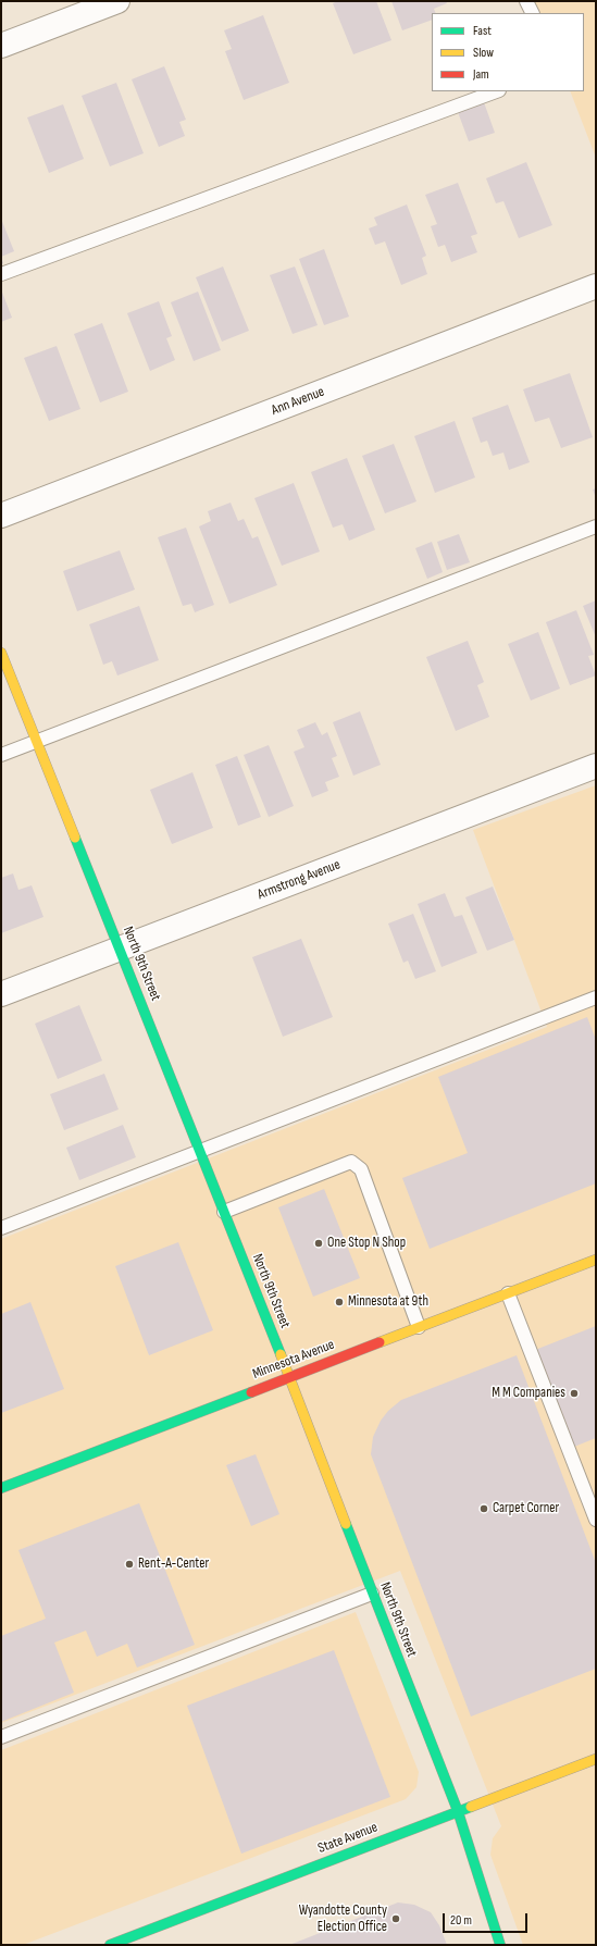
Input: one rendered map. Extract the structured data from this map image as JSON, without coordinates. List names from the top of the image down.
{
  "streets": {
    "street": [
      "Ann Avenue",
      "Armstrong Avenue",
      "North 9th Street",
      "Minnesota Avenue",
      "State Avenue"
    ]
  },
  "crossings": [
    ["Armstrong Avenue", "North 9th Street"],
    ["North 9th Street", "Minnesota Avenue"],
    ["North 9th Street", "State Avenue"]
  ],
  "places": [
    "One Stop N Shop",
    "Minnesota at 9th",
    "M M Companies",
    "Carpet Corner",
    "Rent-A-Center",
    "Wyandotte County Election Office"
  ],
  "legend": ["Fast", "Slow", "Jam"],
  "scale_bar": "20 m"
}
